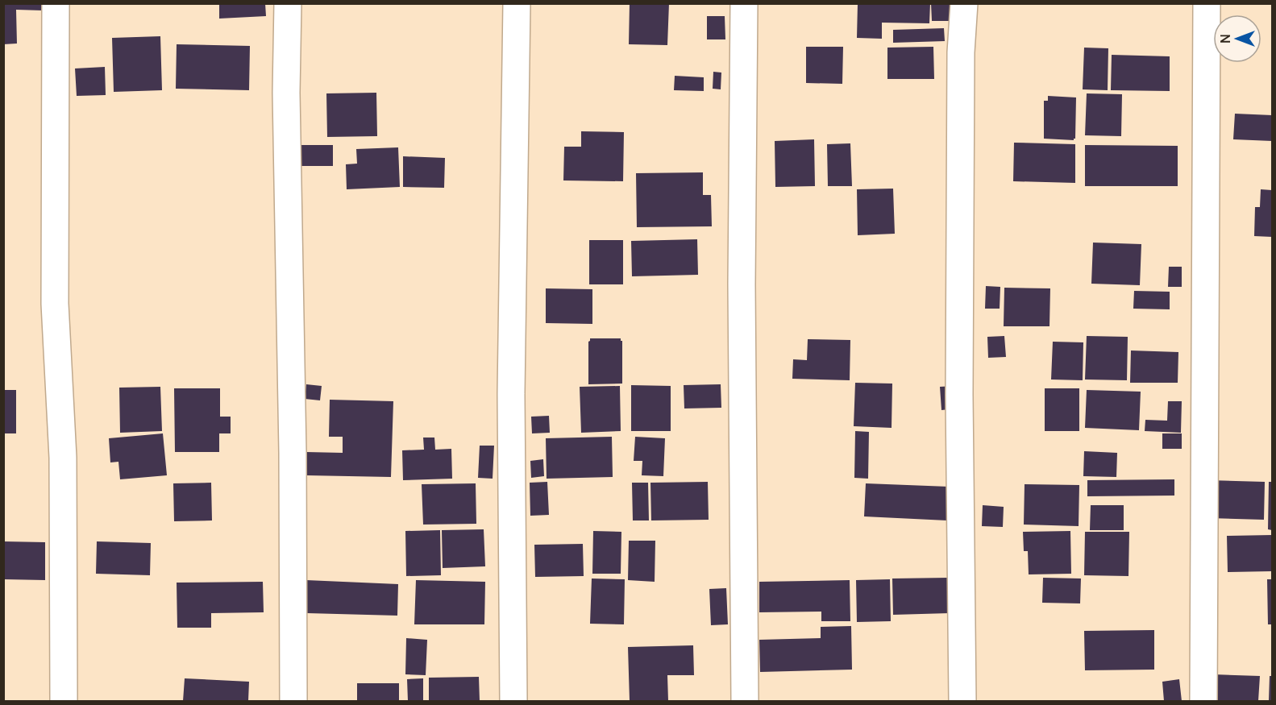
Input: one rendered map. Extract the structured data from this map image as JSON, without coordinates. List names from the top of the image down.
{
  "north": "left"
}
